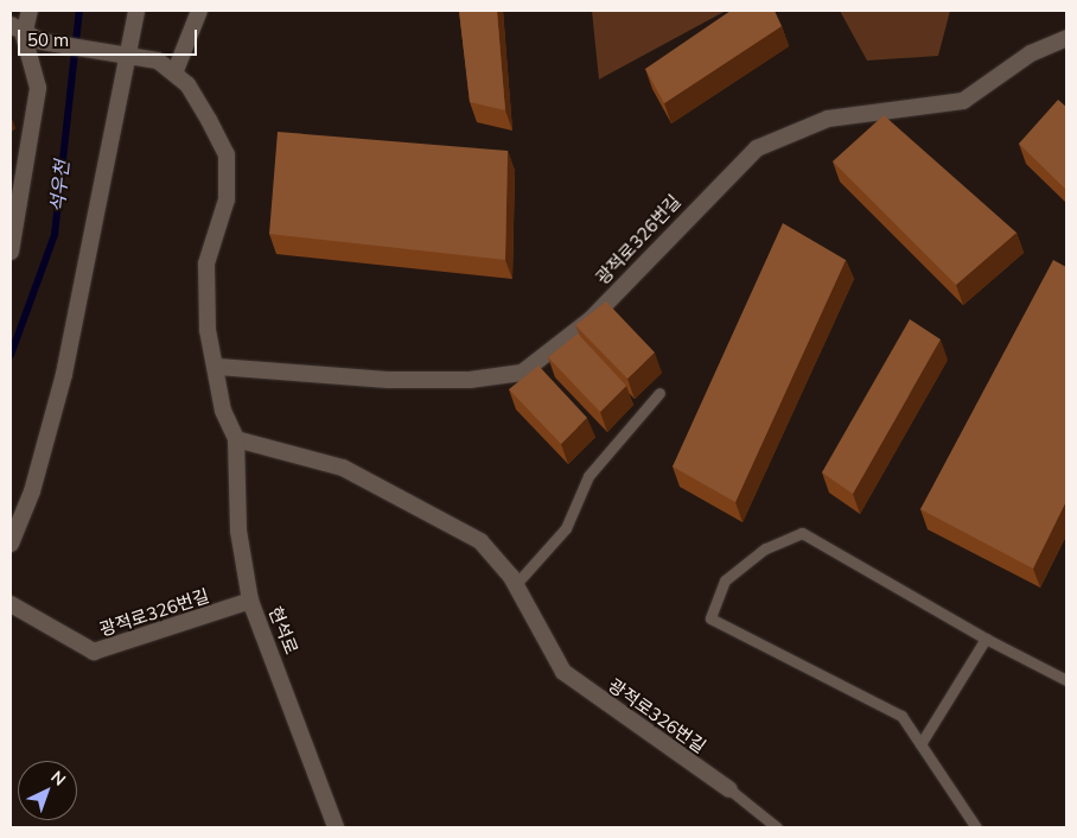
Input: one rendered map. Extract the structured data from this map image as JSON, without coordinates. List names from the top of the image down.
{
  "streets": {
    "street": ["광적로326번길", "현석로"]
  },
  "crossings": [
    ["광적로326번길", "현석로"]
  ],
  "water": ["석우천"],
  "scale_bar": "50 m",
  "north": "top right"
}
